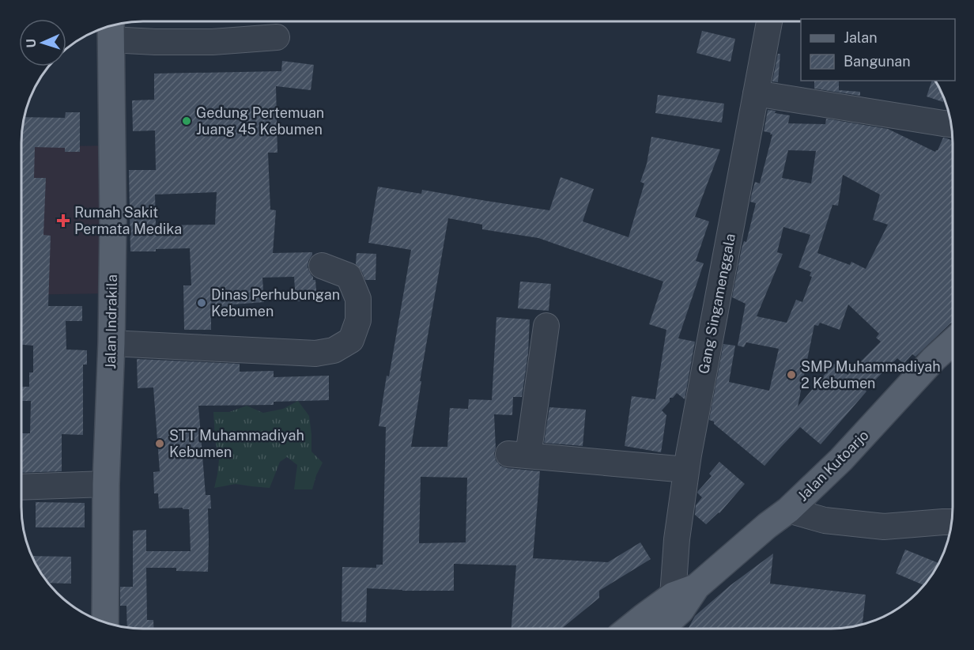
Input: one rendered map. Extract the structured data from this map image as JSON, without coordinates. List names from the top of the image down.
{
  "streets": {
    "main road": ["Jalan Indrakila", "Jalan Kutoarjo"],
    "street": ["Gang Singamenggala"]
  },
  "crossings": [
    ["Gang Singamenggala", "Jalan Kutoarjo"]
  ],
  "places": {
    "other": [
      "Gedung Pertemuan Juang 45 Kebumen",
      "Dinas Perhubungan Kebumen",
      "SMP Muhammadiyah 2 Kebumen",
      "STT Muhammadiyah Kebumen"
    ],
    "health": ["Rumah Sakit Permata Medika"]
  },
  "legend": ["Jalan", "Bangunan"],
  "north": "left"
}
